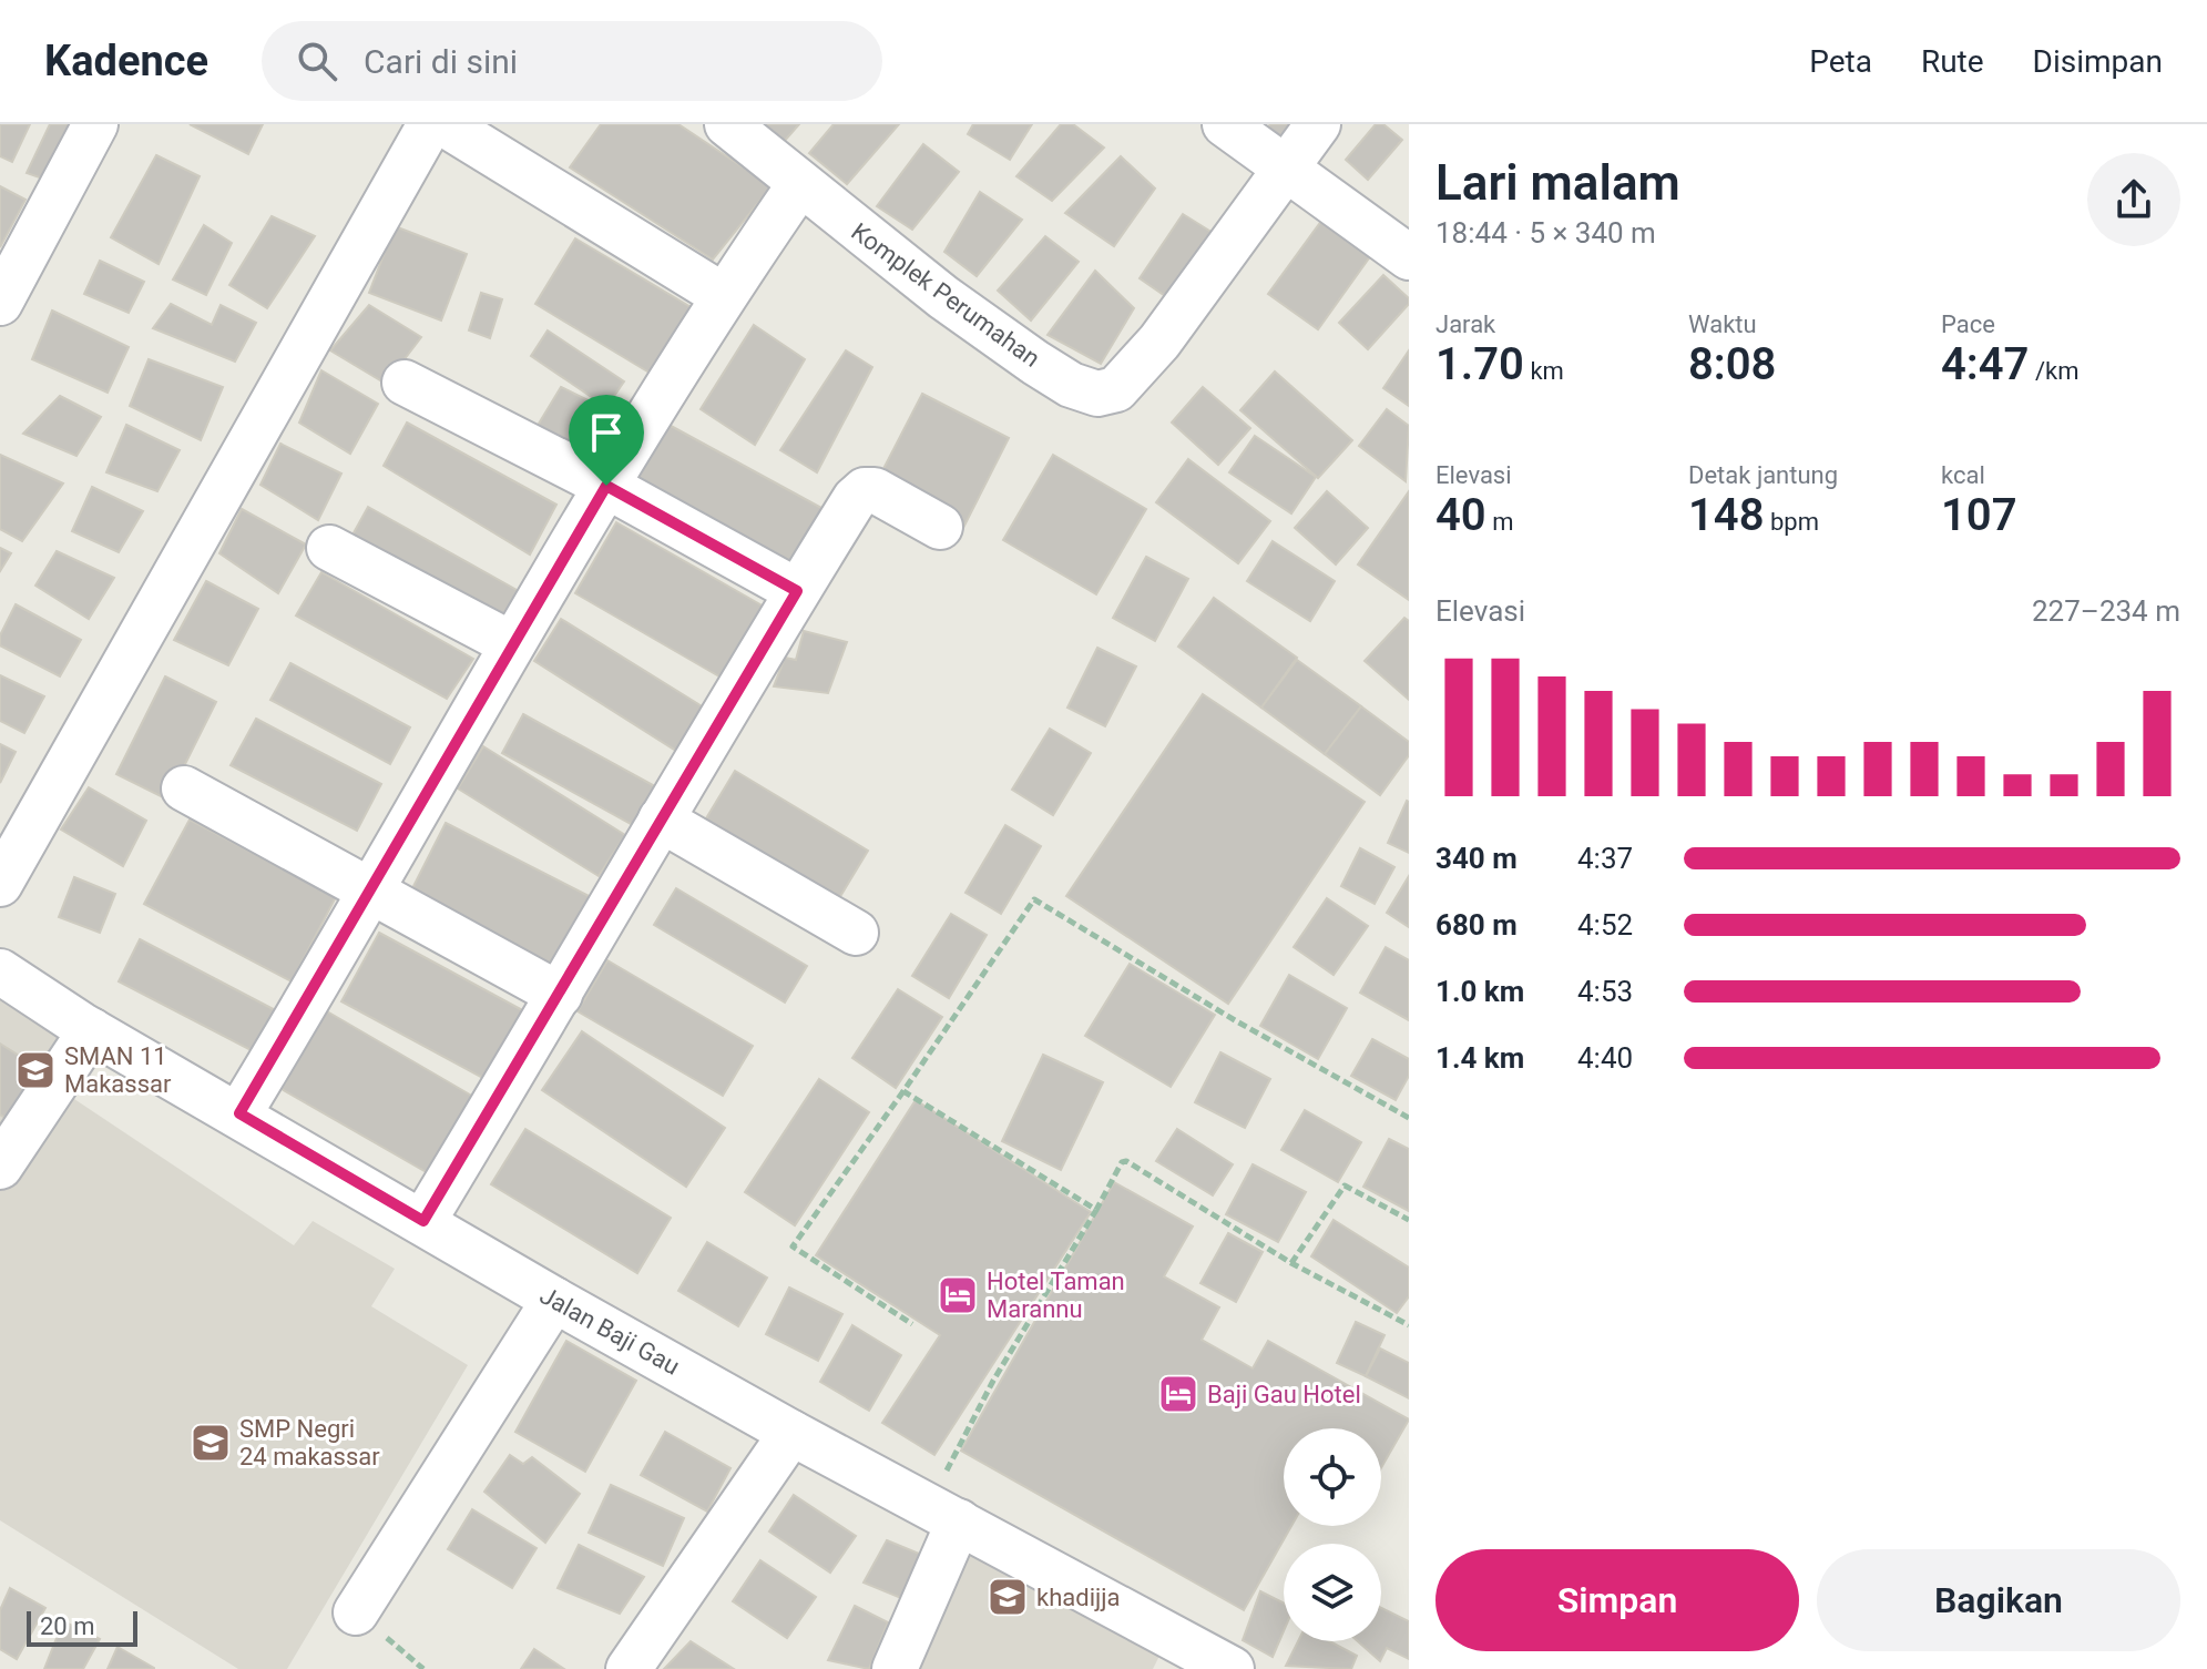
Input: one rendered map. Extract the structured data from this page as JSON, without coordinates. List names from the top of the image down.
{
  "streets": {
    "street": ["Komplek Perumahan", "Jalan Baji Gau"]
  },
  "places": {
    "school or university": ["SMAN 11 Makassar", "SMP Negri 24 makassar", "khadijja"],
    "hotel": ["Hotel Taman Marannu", "Baji Gau Hotel"]
  },
  "scale_bar": "20 m",
  "page": {
    "header": "Kadence",
    "search": "Cari di sini",
    "nav": ["Peta", "Rute", "Disimpan"],
    "heading": ["Lari malam", "18:44 · 5 × 340 m"],
    "stats": [
      ["Jarak", "1.70 km"],
      ["Waktu", "8:08"],
      ["Pace", "4:47 /km"],
      ["Elevasi", "40 m"],
      ["Detak jantung", "148 bpm"],
      ["kcal", "107"]
    ],
    "chart": ["Elevasi", "227–234 m"],
    "list": [
      {
        "name": "340 m",
        "note": "4:37"
      },
      {
        "name": "680 m",
        "note": "4:52"
      },
      {
        "name": "1.0 km",
        "note": "4:53"
      },
      {
        "name": "1.4 km",
        "note": "4:40"
      }
    ],
    "buttons": ["Simpan", "Bagikan"],
    "scale": "20 m"
  }
}
